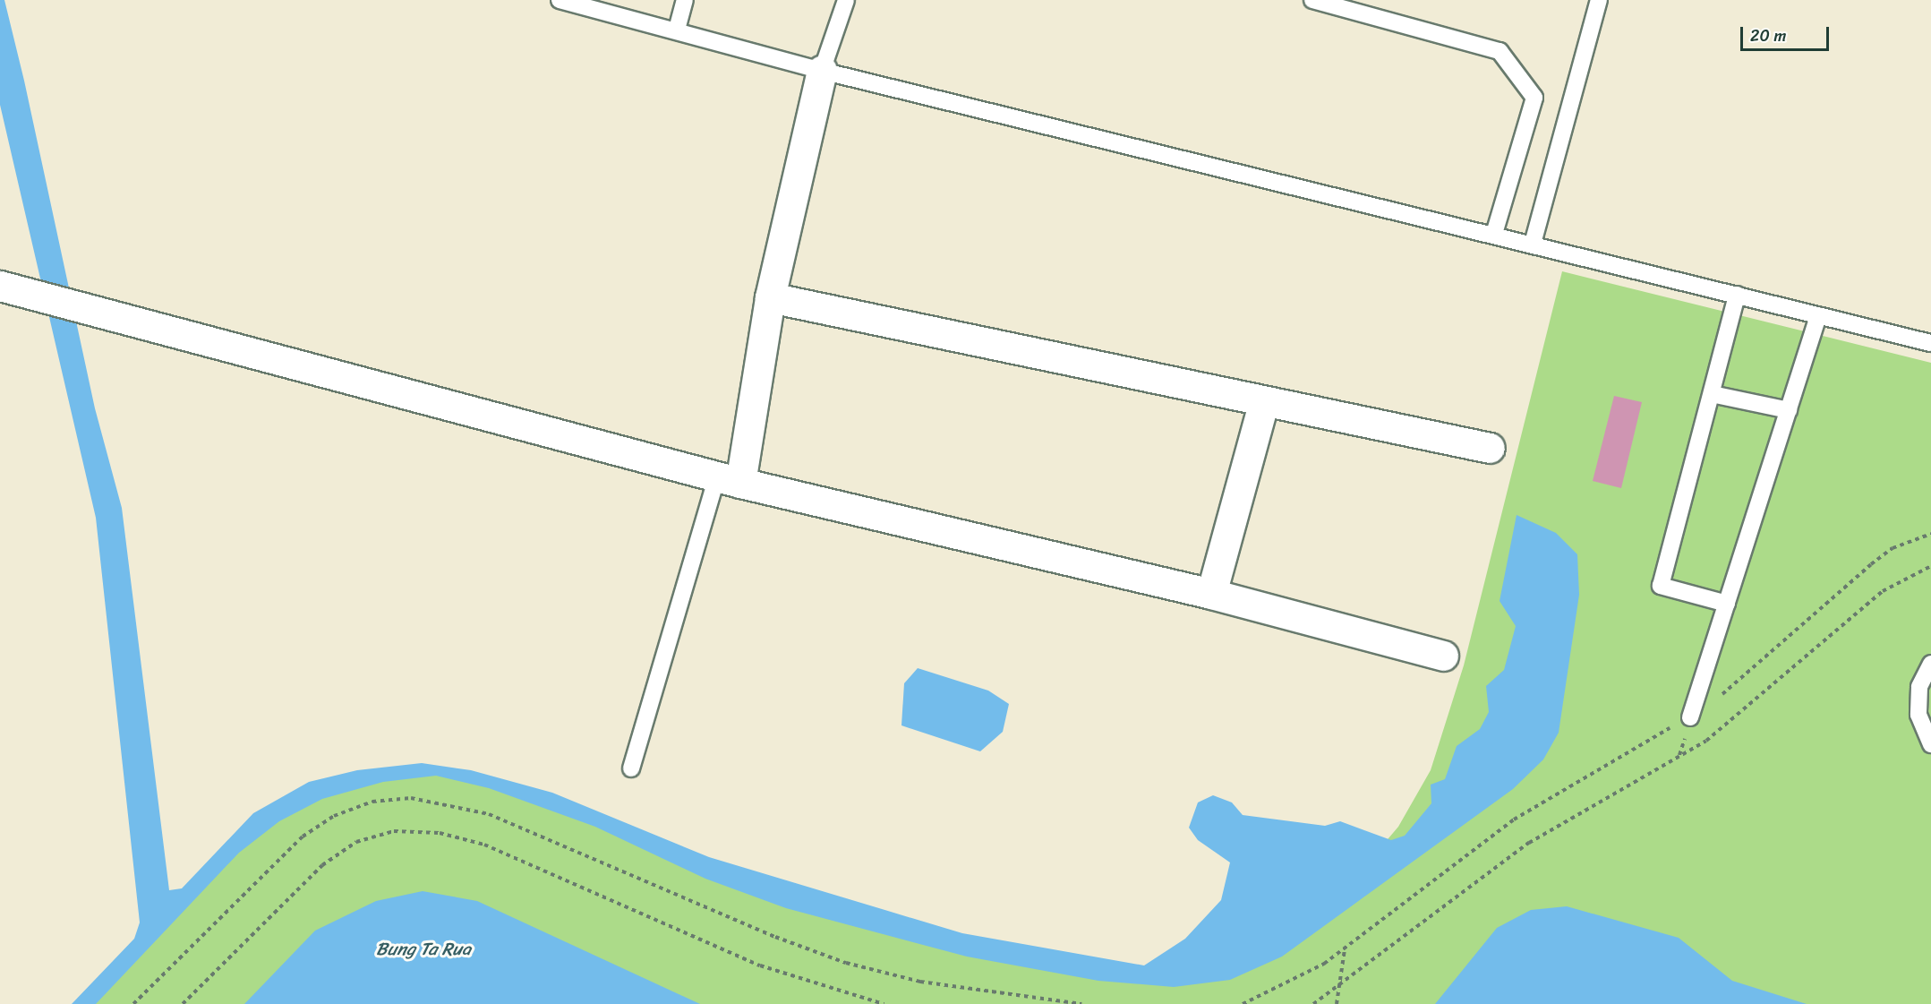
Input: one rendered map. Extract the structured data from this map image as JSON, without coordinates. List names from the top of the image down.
{
  "water": ["Bung Ta Rua"],
  "scale_bar": "20 m"
}
